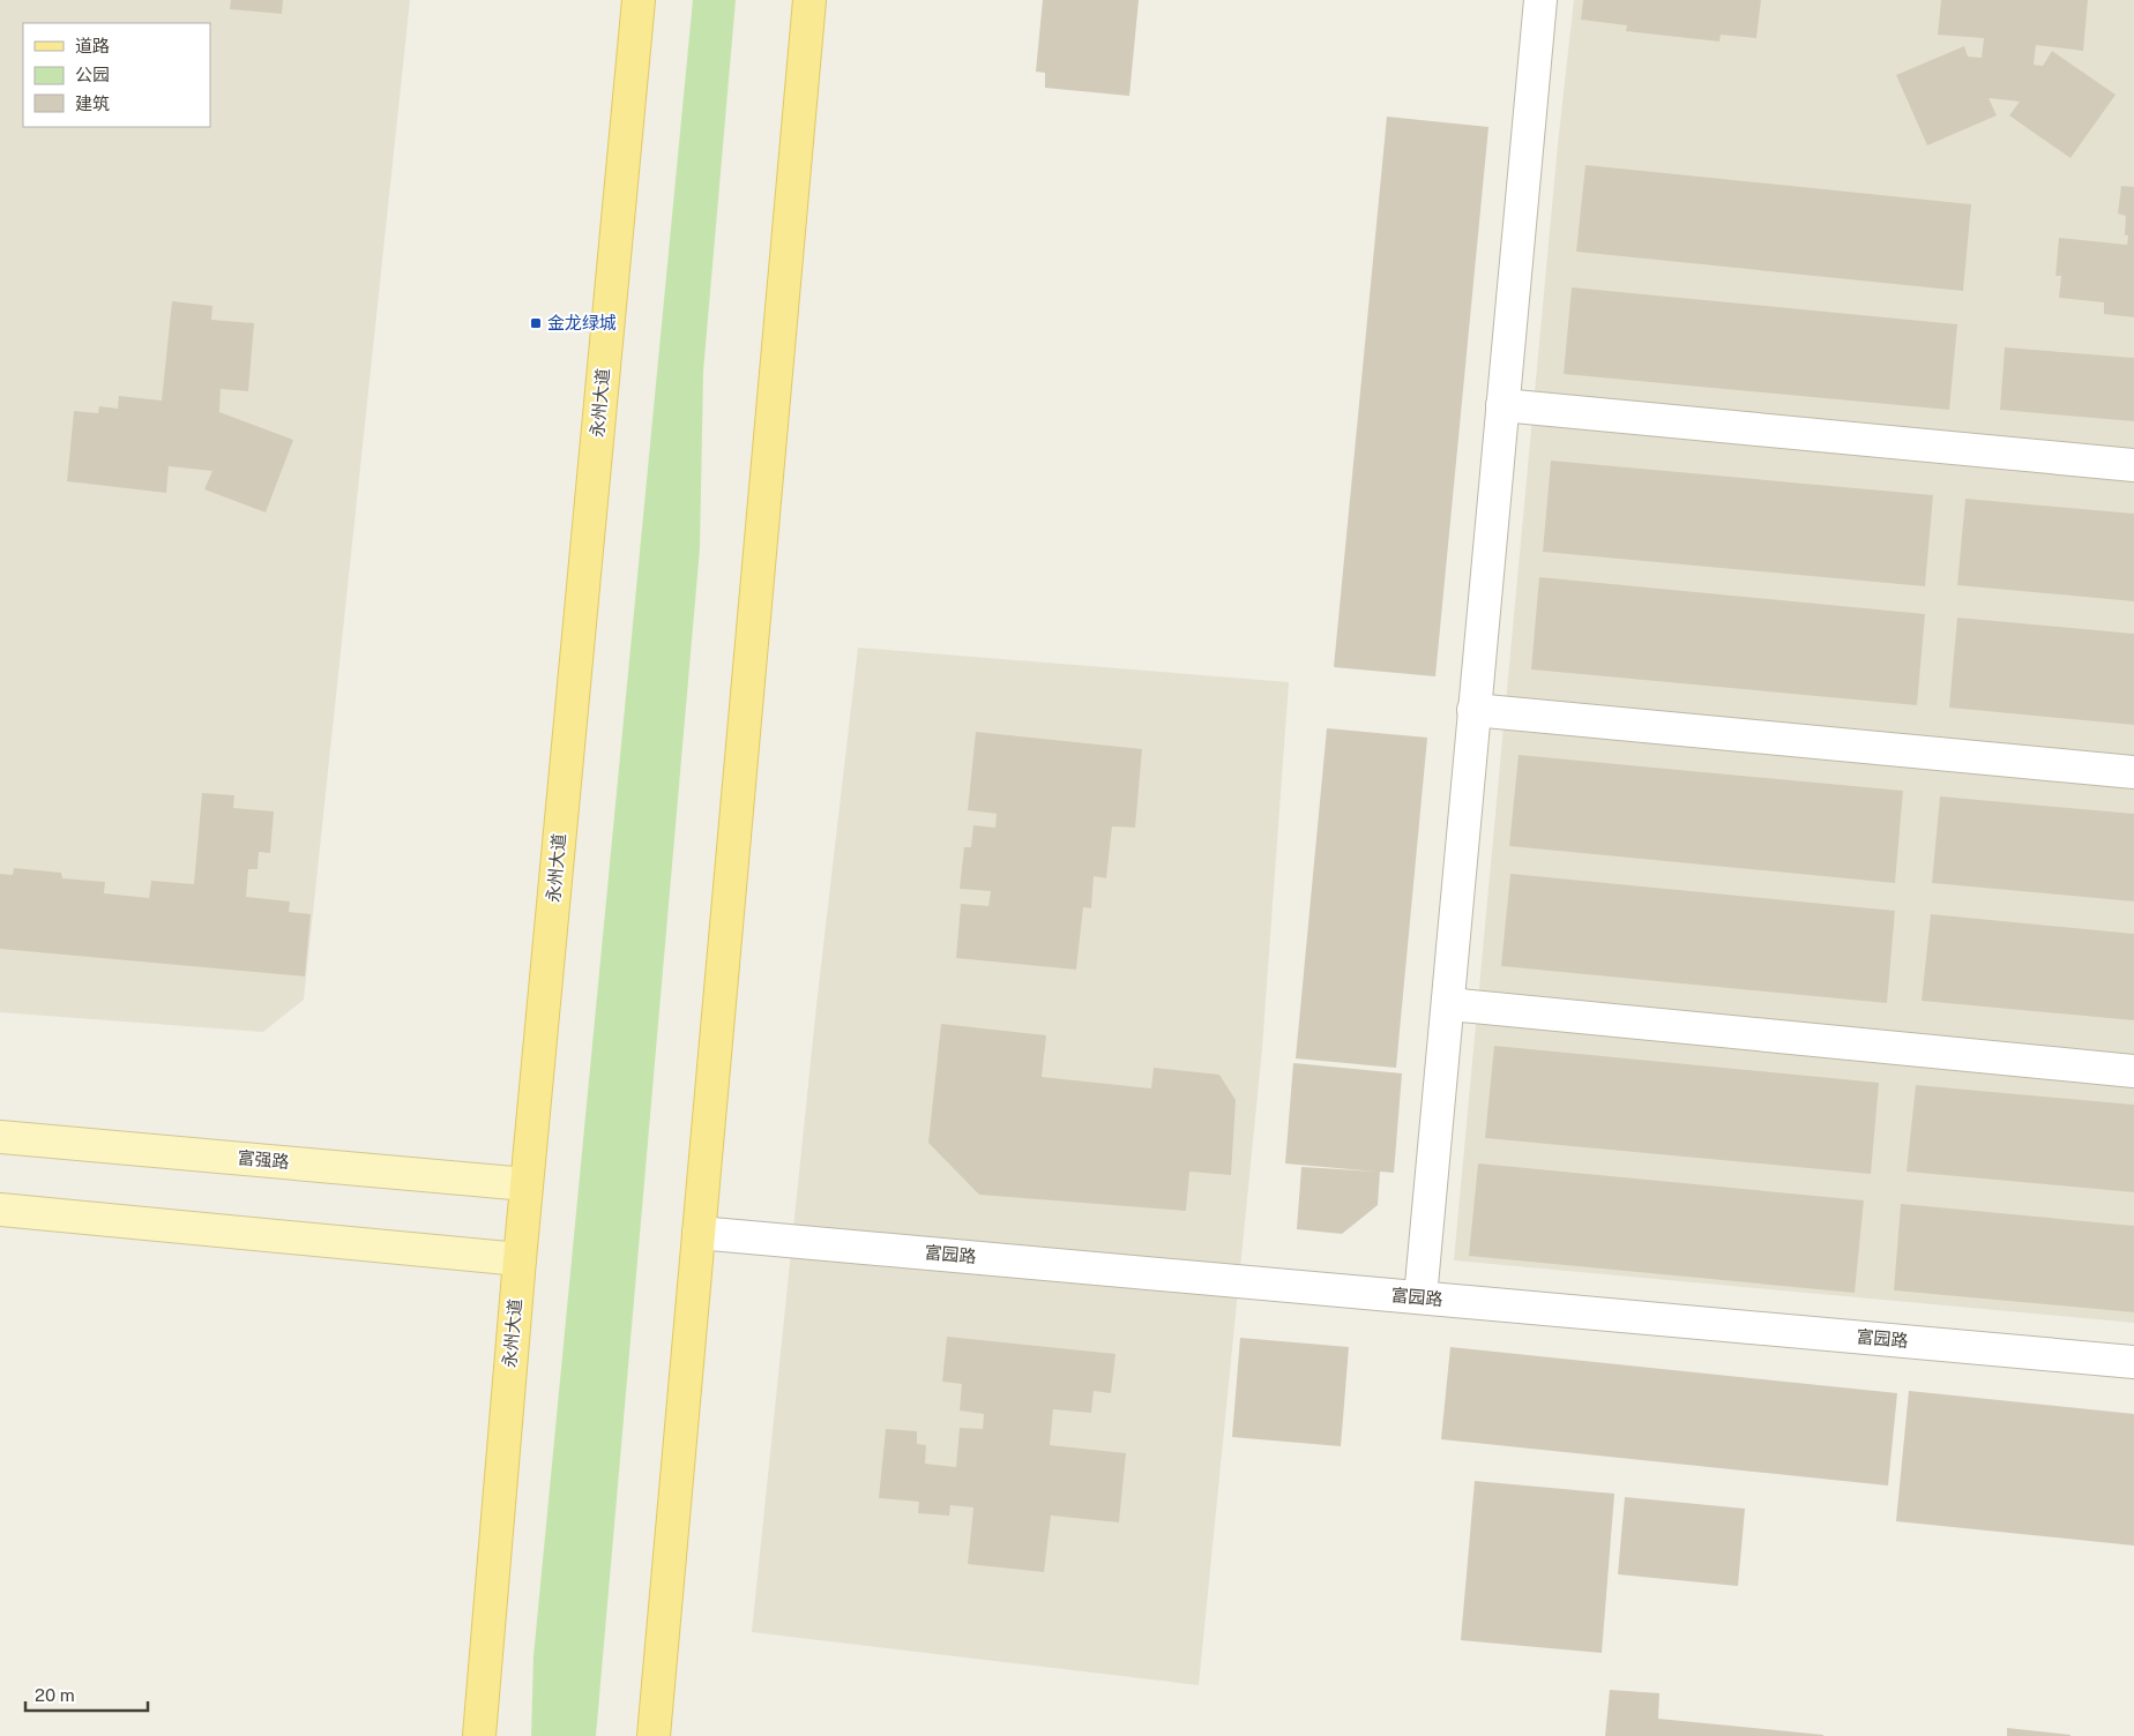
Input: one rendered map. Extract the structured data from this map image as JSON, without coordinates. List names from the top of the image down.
{
  "streets": {
    "main road": ["永州大道"],
    "street": ["富强路", "富园路"]
  },
  "crossings": [
    ["永州大道", "富强路"]
  ],
  "places": {
    "transit": ["金龙绿城"]
  },
  "legend": ["道路", "公园", "建筑"],
  "scale_bar": "20 m"
}
